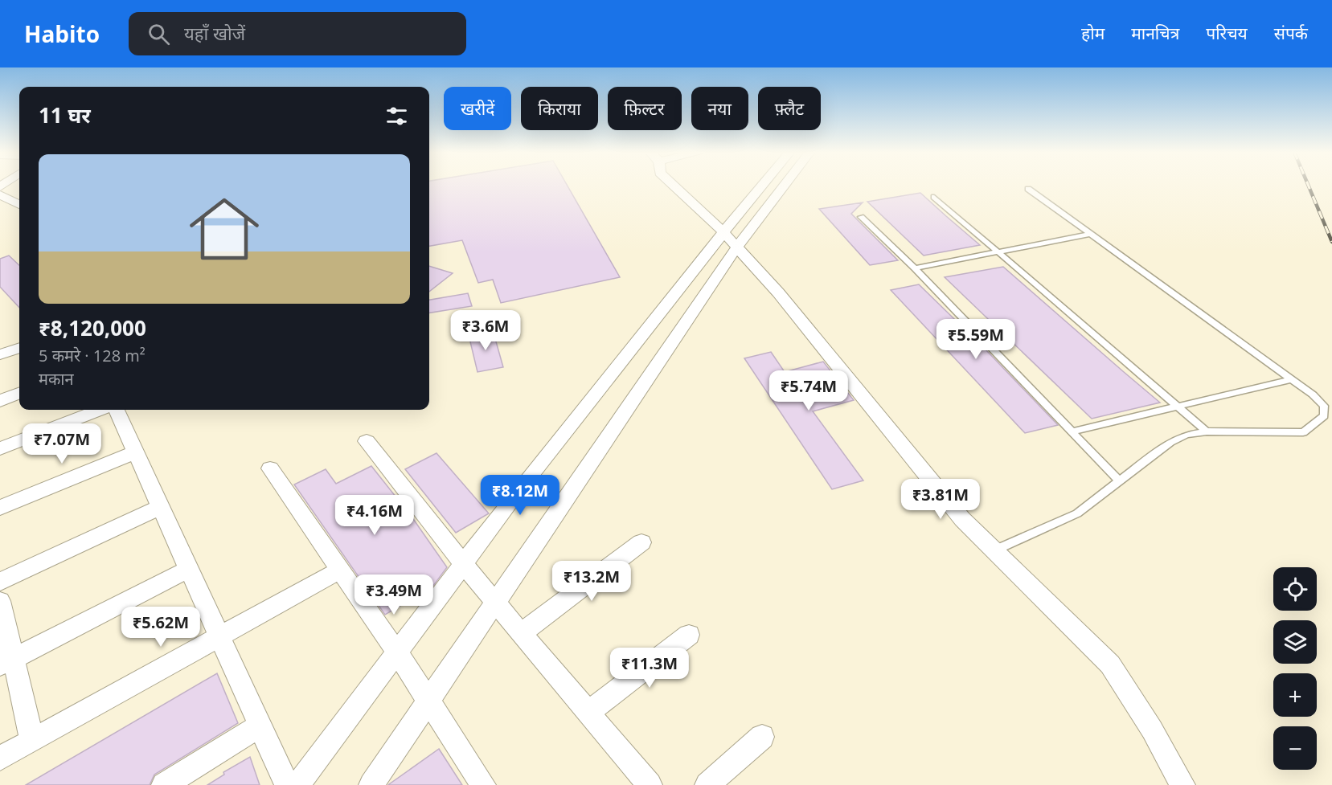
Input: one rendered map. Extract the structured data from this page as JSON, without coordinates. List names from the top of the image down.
{
  "page": {
    "header": "Habito",
    "search": "यहाँ खोजें",
    "nav": [
      "होम",
      "मानचित्र",
      "परिचय",
      "संपर्क"
    ],
    "chip": [
      "खरीदें",
      "किराया",
      "फ़िल्टर",
      "नया",
      "फ़्लैट"
    ],
    "heading": "11 घर",
    "list": [
      {
        "name": "₹8,120,000",
        "note": "5 कमरे · 128 m² · मकान"
      }
    ],
    "price": [
      "₹3.6M",
      "₹5.59M",
      "₹5.74M",
      "₹7.07M",
      "₹8.12M",
      "₹3.81M",
      "₹4.16M",
      "₹13.2M",
      "₹3.49M",
      "₹5.62M",
      "₹11.3M"
    ],
    "map_buttons": ["+", "−"]
  }
}
